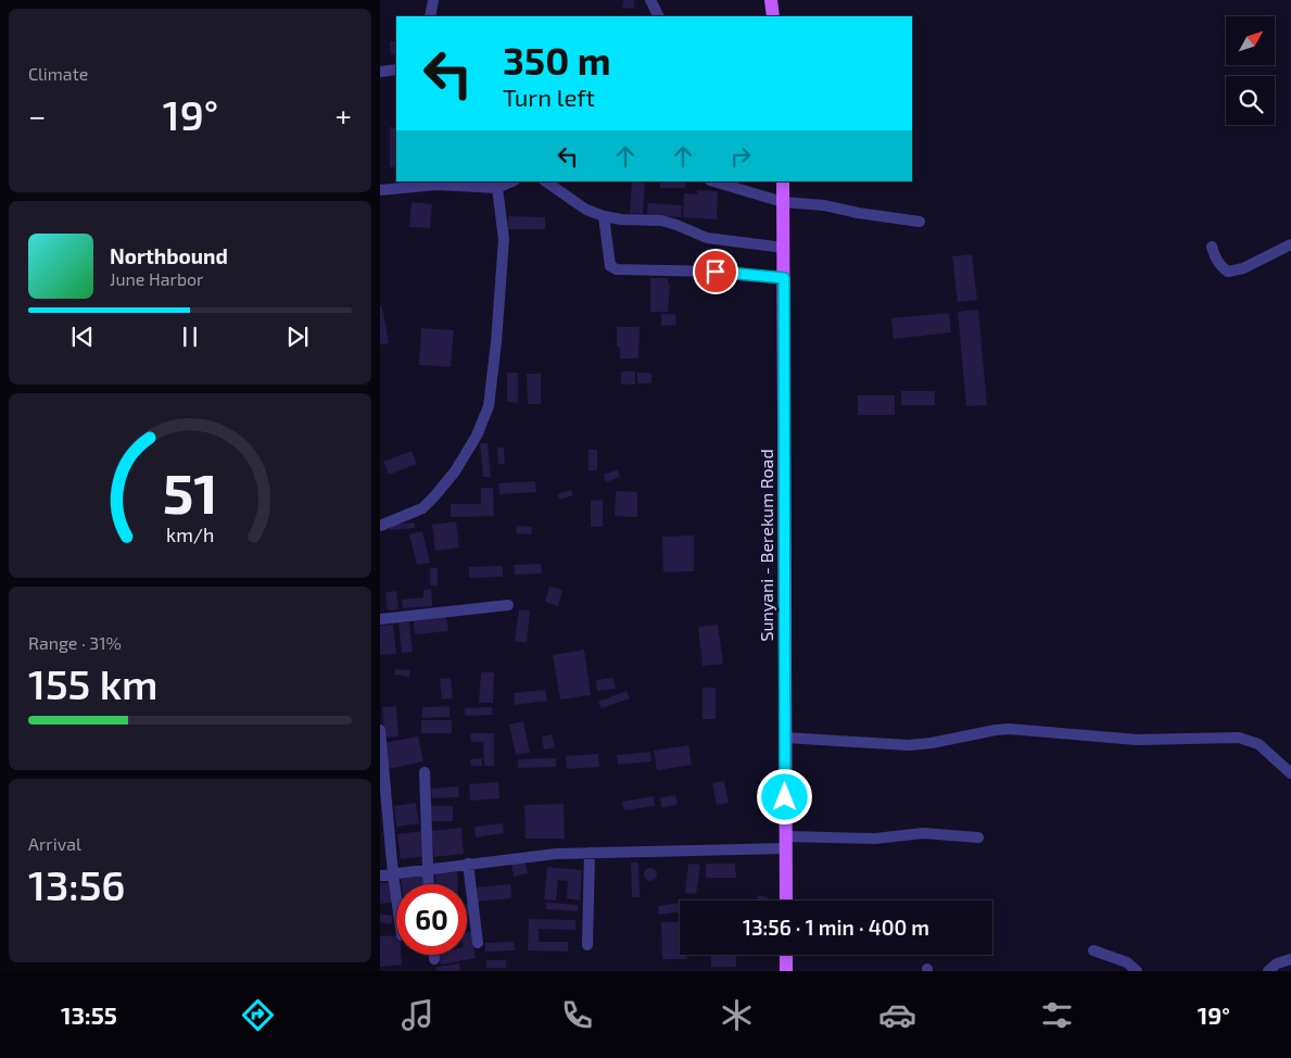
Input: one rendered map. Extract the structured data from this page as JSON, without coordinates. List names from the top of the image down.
{
  "streets": {
    "main road": ["Sunyani - Berekum Road"]
  },
  "north": "top right",
  "page": {
    "tile": [
      "Climate",
      ["Range · 31%", "155 km"],
      ["Arrival", "13:56"]
    ],
    "turn": ["350 m", "Turn left"],
    "heat": ["−", "19°", "+"],
    "song": ["Northbound", "June Harbor"],
    "limit": "60",
    "trip": "13:56 · 1 min · 400 m",
    "tabs": ["13:55", "19°"],
    "gauge": ["51", "km/h"]
  }
}
